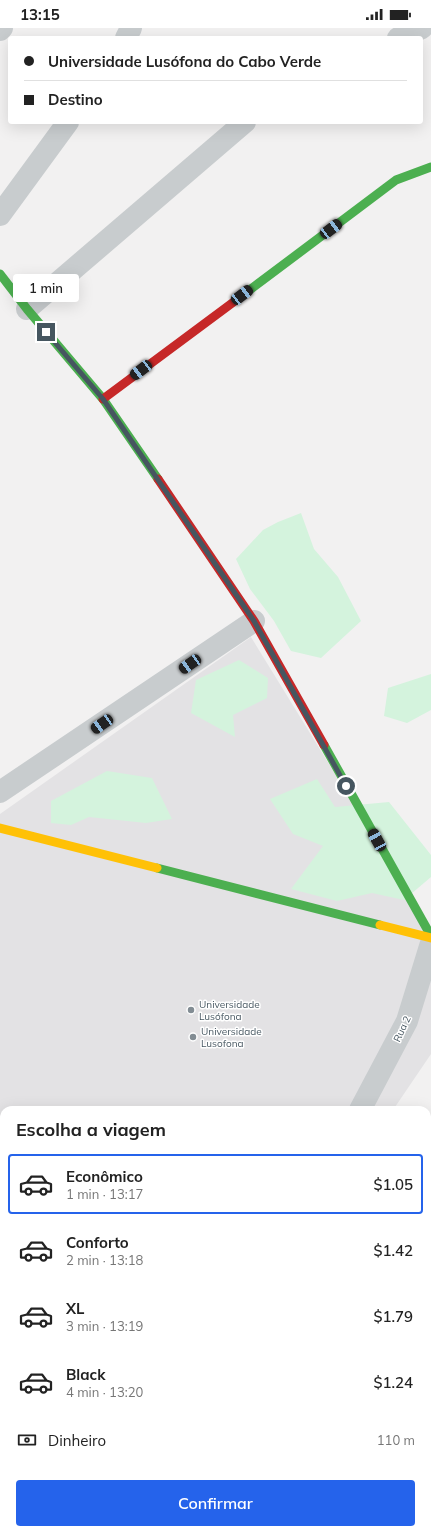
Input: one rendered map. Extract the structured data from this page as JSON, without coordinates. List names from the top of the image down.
{
  "streets": {
    "street": ["Rua 2"]
  },
  "places": ["Universidade Lusófona", "Universidade Lusofona"],
  "page": {
    "status": "13:15",
    "banner": ["Universidade Lusófona do Cabo Verde", "Destino"],
    "bubble": "1 min",
    "heading": "Escolha a viagem",
    "list": [
      {
        "name": "Econômico",
        "note": "1 min · 13:17",
        "value": "$1.05"
      },
      {
        "name": "Conforto",
        "note": "2 min · 13:18",
        "value": "$1.42"
      },
      {
        "name": "XL",
        "note": "3 min · 13:19",
        "value": "$1.79"
      },
      {
        "name": "Black",
        "note": "4 min · 13:20",
        "value": "$1.24"
      }
    ],
    "pay": ["Dinheiro", "110 m"],
    "buttons": "Confirmar"
  }
}
